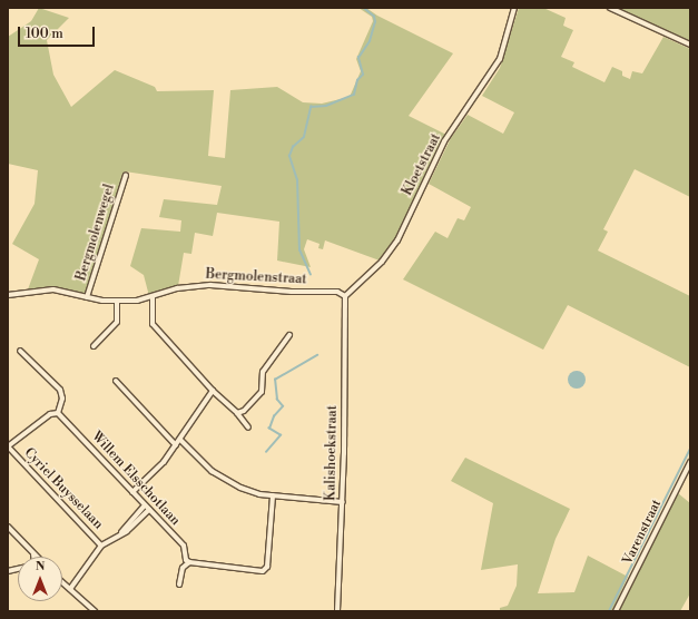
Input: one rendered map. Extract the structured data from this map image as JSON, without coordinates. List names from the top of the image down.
{
  "streets": {
    "street": [
      "Kloetstraat",
      "Bergmolenwegel",
      "Bergmolenstraat",
      "Kalishoekstraat",
      "Willem Elsschotlaan",
      "Cyriel Buysselaan",
      "Varenstraat"
    ]
  },
  "crossings": [
    ["Kloetstraat", "Bergmolenstraat"],
    ["Kloetstraat", "Kalishoekstraat"],
    ["Bergmolenwegel", "Bergmolenstraat"],
    ["Bergmolenstraat", "Kalishoekstraat"],
    ["Willem Elsschotlaan", "Cyriel Buysselaan"]
  ],
  "scale_bar": "100 m",
  "north": "top"
}
